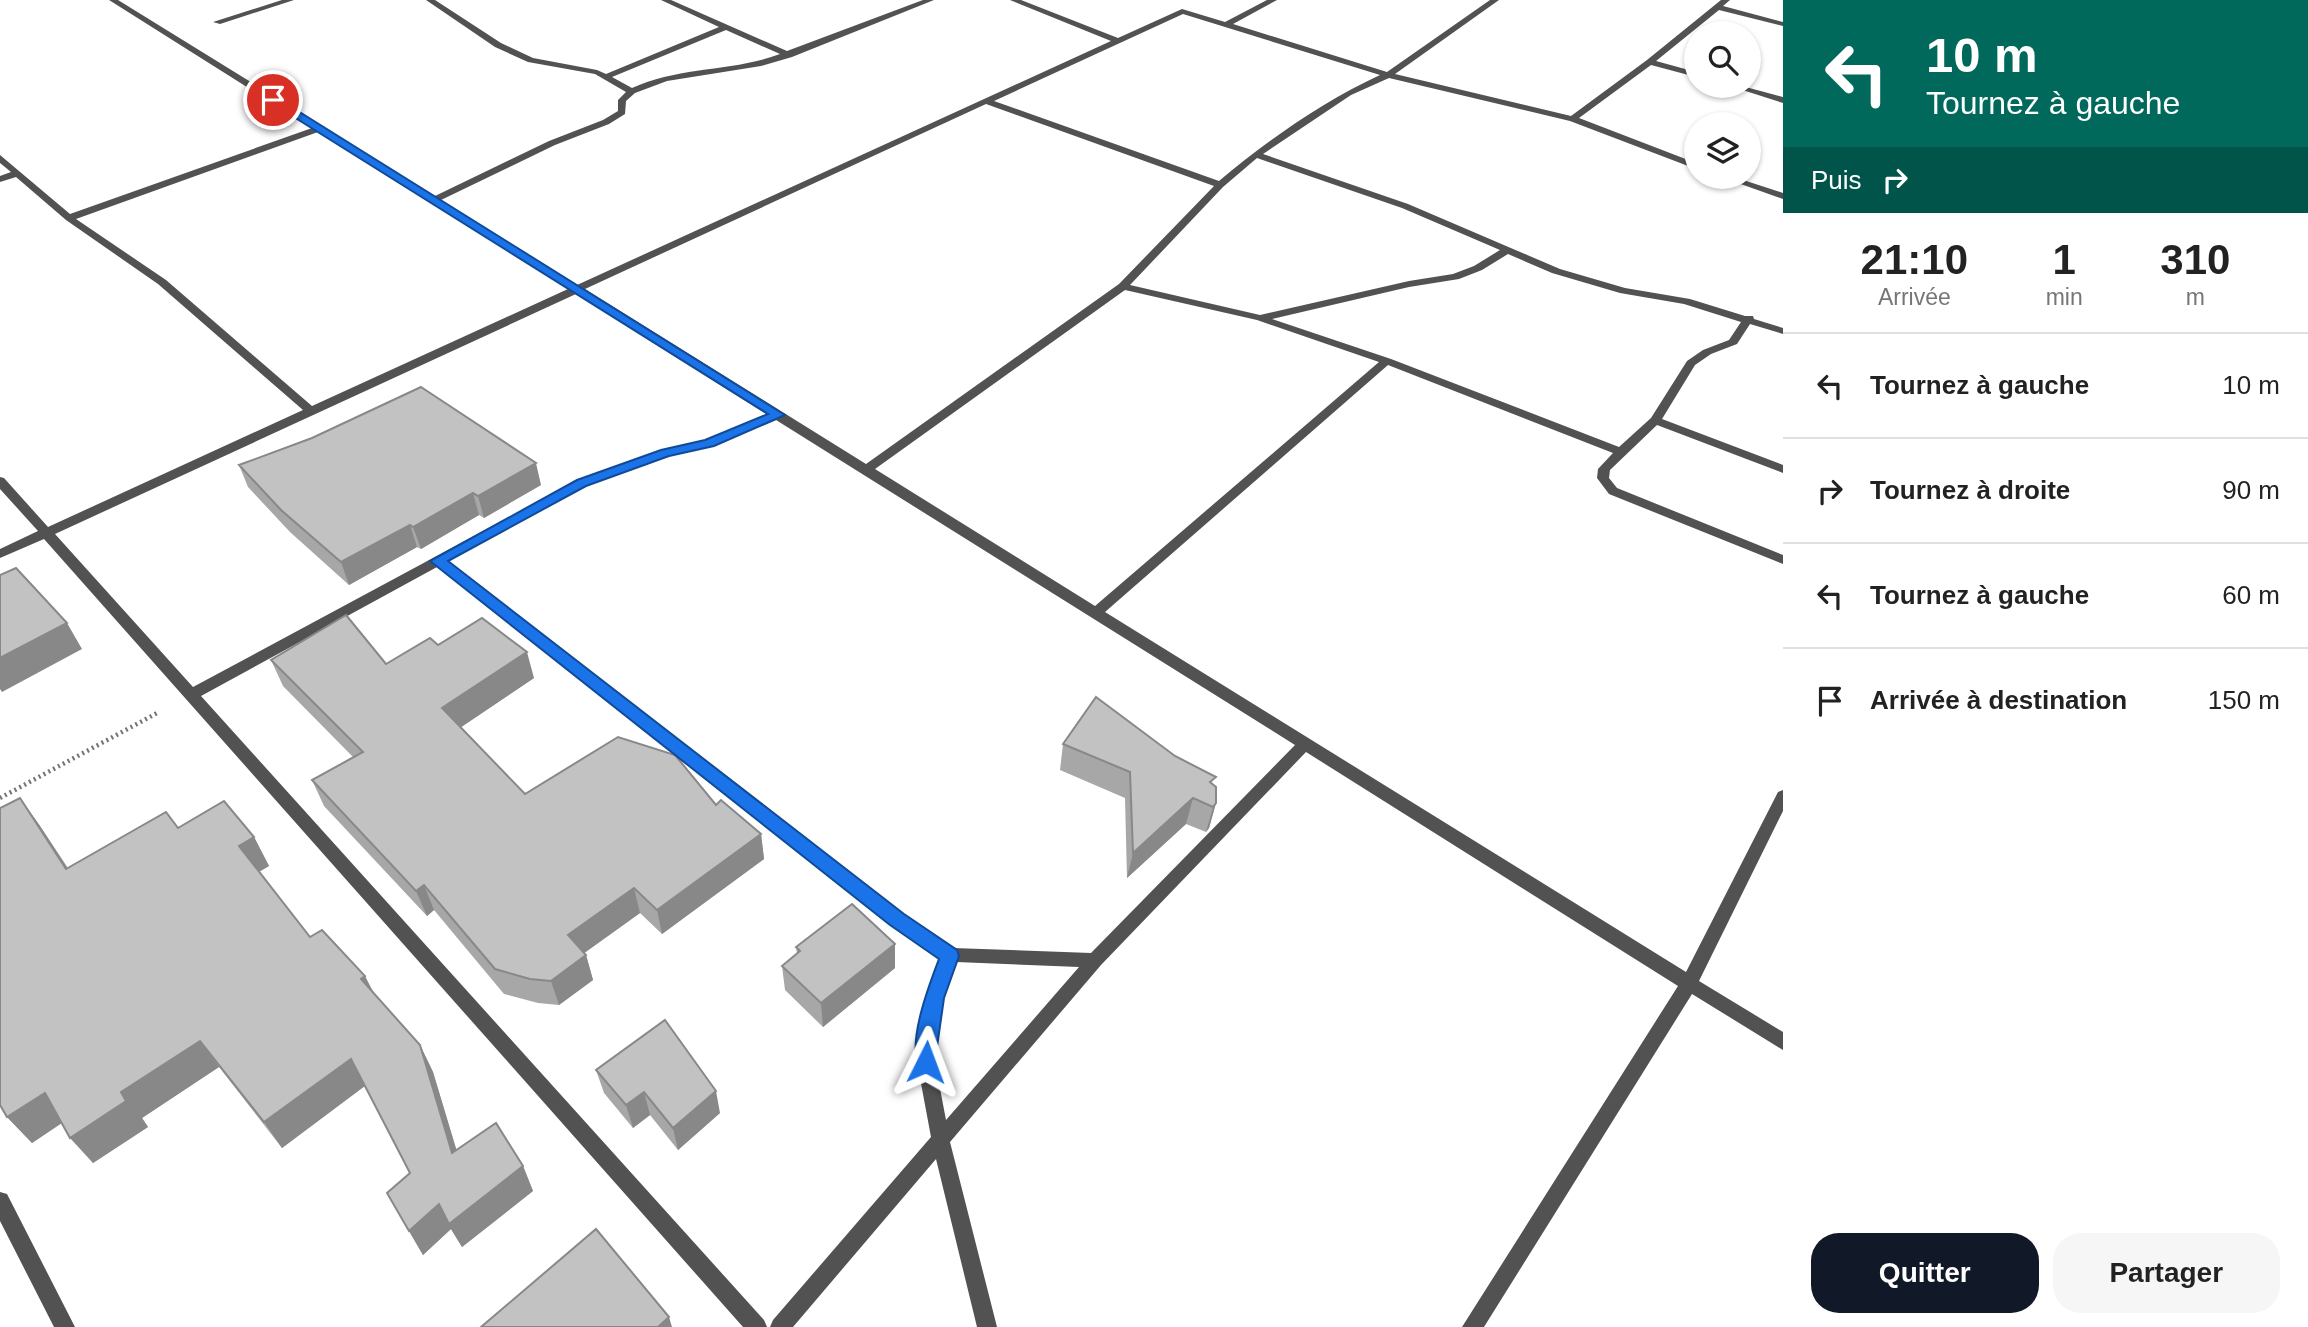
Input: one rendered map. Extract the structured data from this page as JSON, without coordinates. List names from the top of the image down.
{
  "page": {
    "turn": ["10 m", "Tournez à gauche"],
    "then": "Puis",
    "eta": [
      "21:10",
      "Arrivée",
      "1",
      "min",
      "310",
      "m"
    ],
    "list": [
      {
        "name": "Tournez à gauche",
        "value": "10 m"
      },
      {
        "name": "Tournez à droite",
        "value": "90 m"
      },
      {
        "name": "Tournez à gauche",
        "value": "60 m"
      },
      {
        "name": "Arrivée à destination",
        "value": "150 m"
      }
    ],
    "buttons": ["Quitter", "Partager"]
  }
}
